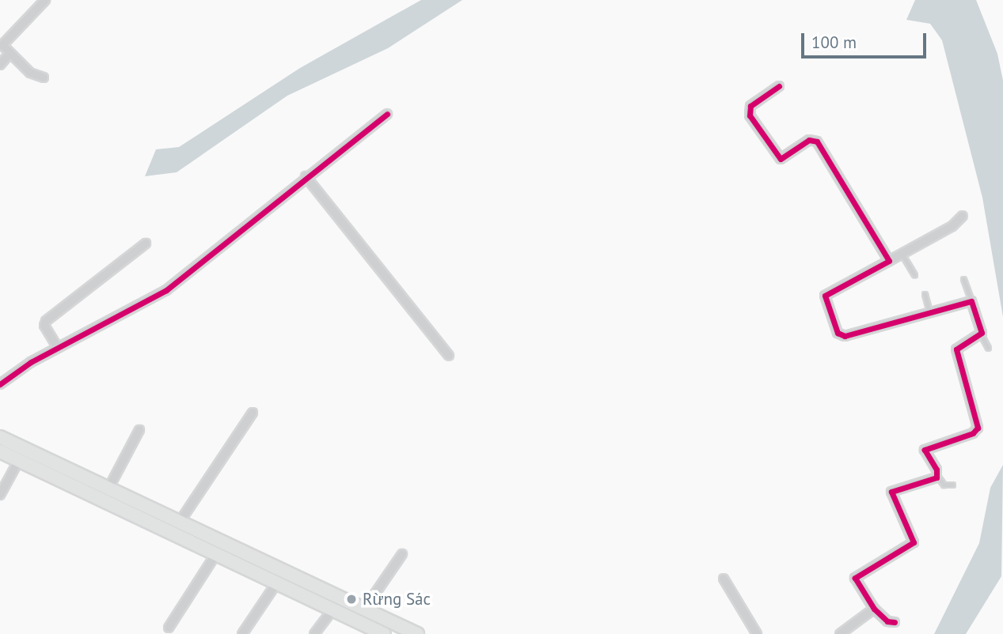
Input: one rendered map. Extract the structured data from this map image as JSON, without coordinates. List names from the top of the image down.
{
  "places": ["Rừng Sác"],
  "scale_bar": "100 m"
}
